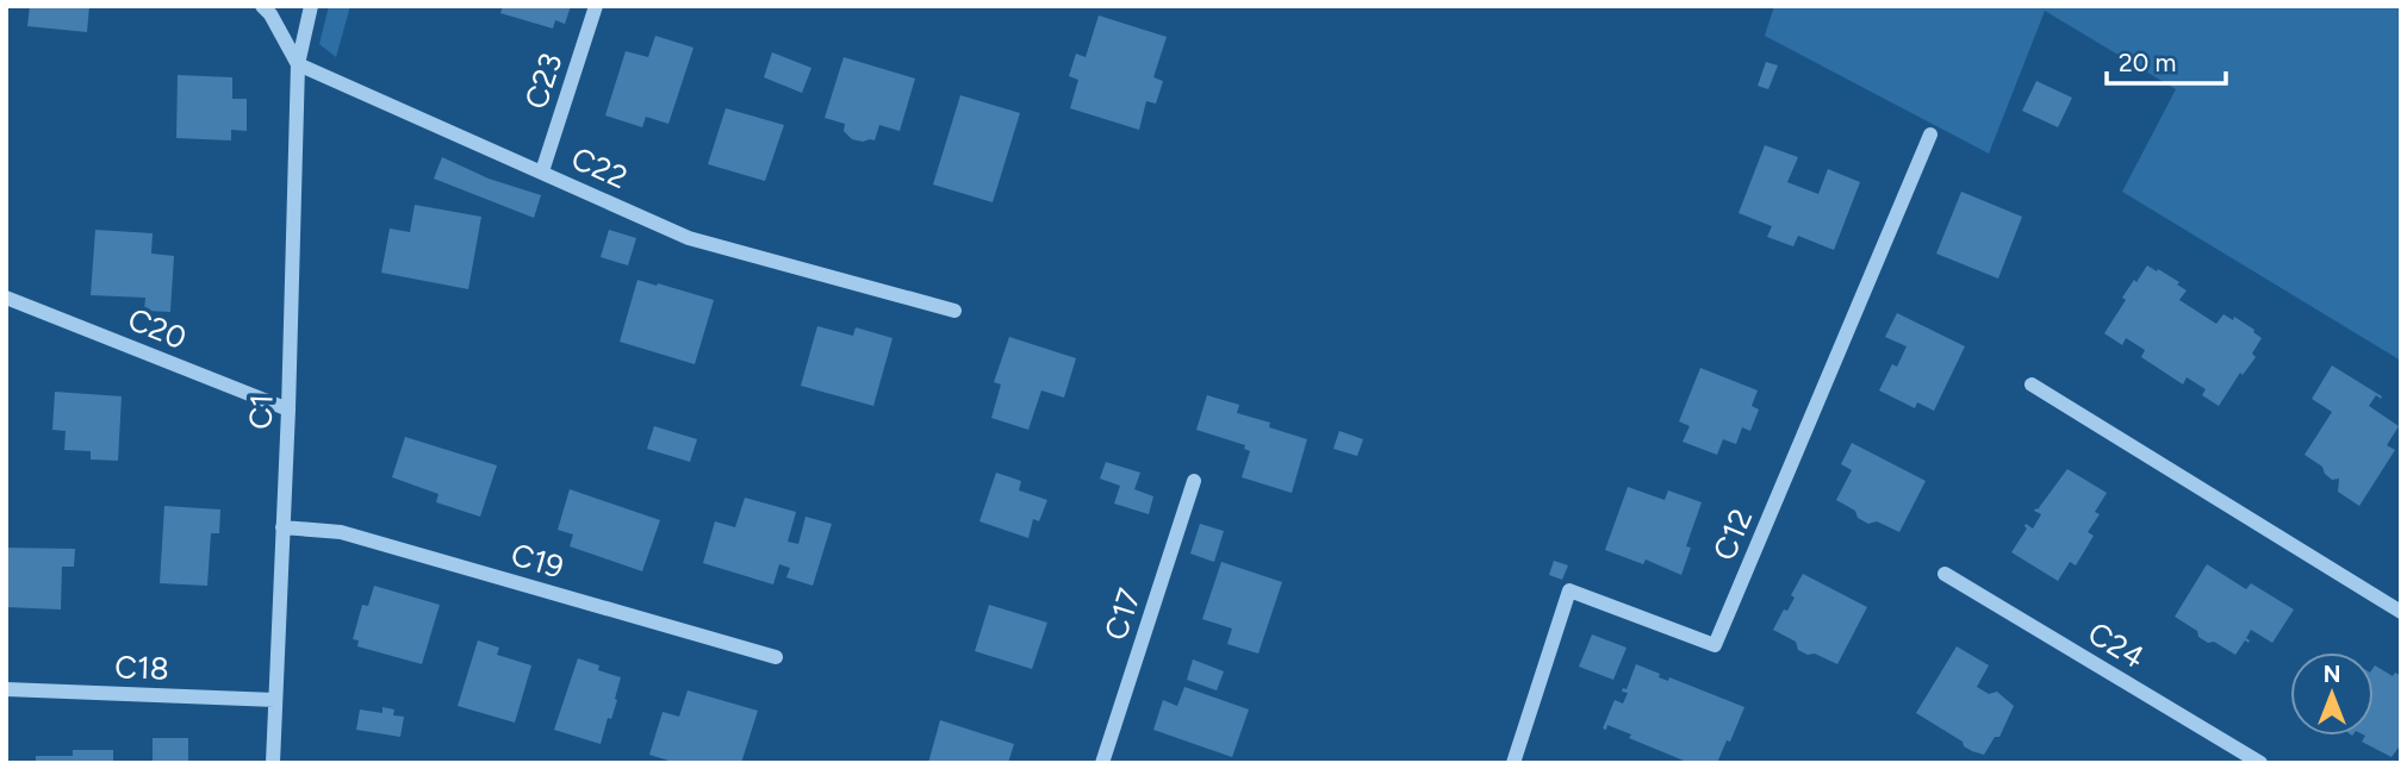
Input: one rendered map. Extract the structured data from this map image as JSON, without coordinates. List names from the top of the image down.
{
  "streets": {
    "street": [
      "C23",
      "C22",
      "C20",
      "C1",
      "C12",
      "C19",
      "C17",
      "C24",
      "C18"
    ]
  },
  "crossings": [
    ["C23", "C22"],
    ["C22", "C1"],
    ["C20", "C1"],
    ["C1", "C19"],
    ["C1", "C18"]
  ],
  "scale_bar": "20 m",
  "north": "top"
}
